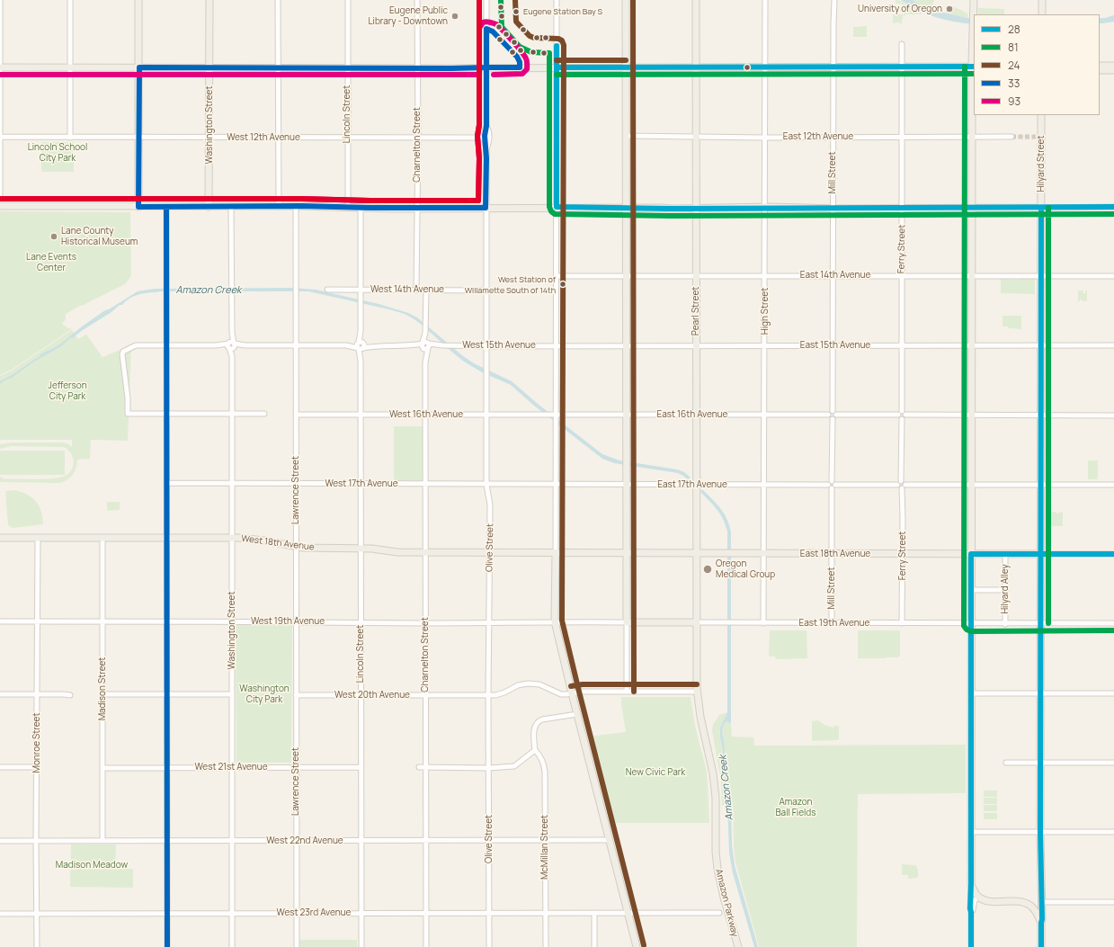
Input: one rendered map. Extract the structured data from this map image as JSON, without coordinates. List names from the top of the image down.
{
  "streets": {
    "main road": [
      "Washington Street",
      "Hilyard Street",
      "Pearl Street",
      "West 18th Avenue",
      "East 18th Avenue",
      "East 19th Avenue",
      "Amazon Parkway"
    ],
    "street": [
      "Lincoln Street",
      "East 12th Avenue",
      "West 12th Avenue",
      "Charnelton Street",
      "Mill Street",
      "Ferry Street",
      "East 14th Avenue",
      "West 14th Avenue",
      "High Street",
      "West 15th Avenue",
      "East 15th Avenue",
      "West 16th Avenue",
      "East 16th Avenue",
      "West 17th Avenue",
      "East 17th Avenue",
      "Lawrence Street",
      "Olive Street",
      "Hilyard Alley",
      "West 19th Avenue",
      "Madison Street",
      "West 20th Avenue",
      "Monroe Street",
      "West 21st Avenue",
      "West 22nd Avenue",
      "McMillan Street",
      "West 23rd Avenue"
    ]
  },
  "crossings": [
    ["Lincoln Street", "West 12th Avenue"],
    ["Lincoln Street", "West 14th Avenue"],
    ["Lincoln Street", "West 15th Avenue"],
    ["Lincoln Street", "West 16th Avenue"],
    ["Lincoln Street", "West 17th Avenue"],
    ["Lincoln Street", "West 18th Avenue"],
    ["Lincoln Street", "West 19th Avenue"],
    ["Lincoln Street", "West 20th Avenue"],
    ["Lincoln Street", "West 21st Avenue"],
    ["Lincoln Street", "West 22nd Avenue"],
    ["Lincoln Street", "West 23rd Avenue"],
    ["Washington Street", "West 12th Avenue"],
    ["Washington Street", "West 15th Avenue"],
    ["Washington Street", "West 17th Avenue"],
    ["Washington Street", "West 18th Avenue"],
    ["Washington Street", "West 19th Avenue"],
    ["Washington Street", "West 21st Avenue"],
    ["Washington Street", "West 22nd Avenue"],
    ["Washington Street", "West 23rd Avenue"],
    ["East 12th Avenue", "Mill Street"],
    ["East 12th Avenue", "Ferry Street"],
    ["East 12th Avenue", "Pearl Street"],
    ["East 12th Avenue", "High Street"],
    ["West 12th Avenue", "Charnelton Street"],
    ["West 12th Avenue", "Olive Street"],
    ["Charnelton Street", "West 14th Avenue"],
    ["Charnelton Street", "West 15th Avenue"],
    ["Charnelton Street", "West 16th Avenue"],
    ["Charnelton Street", "West 17th Avenue"],
    ["Charnelton Street", "West 18th Avenue"],
    ["Charnelton Street", "West 19th Avenue"],
    ["Charnelton Street", "West 20th Avenue"],
    ["Charnelton Street", "West 22nd Avenue"],
    ["Charnelton Street", "West 23rd Avenue"],
    ["Hilyard Street", "East 14th Avenue"],
    ["Hilyard Street", "East 15th Avenue"],
    ["Hilyard Street", "East 17th Avenue"],
    ["Hilyard Street", "East 18th Avenue"],
    ["Hilyard Street", "East 19th Avenue"],
    ["Mill Street", "East 14th Avenue"],
    ["Mill Street", "East 15th Avenue"],
    ["Mill Street", "East 16th Avenue"],
    ["Mill Street", "East 17th Avenue"],
    ["Mill Street", "East 18th Avenue"],
    ["Mill Street", "East 19th Avenue"],
    ["Ferry Street", "East 14th Avenue"],
    ["Ferry Street", "East 15th Avenue"],
    ["Ferry Street", "East 17th Avenue"],
    ["Ferry Street", "East 18th Avenue"],
    ["Ferry Street", "East 19th Avenue"],
    ["East 14th Avenue", "Pearl Street"],
    ["East 14th Avenue", "High Street"],
    ["West 14th Avenue", "Olive Street"],
    ["Pearl Street", "East 15th Avenue"],
    ["Pearl Street", "East 16th Avenue"],
    ["Pearl Street", "East 17th Avenue"],
    ["Pearl Street", "East 18th Avenue"],
    ["Pearl Street", "East 19th Avenue"],
    ["Pearl Street", "Amazon Parkway"],
    ["High Street", "East 15th Avenue"],
    ["High Street", "East 16th Avenue"],
    ["High Street", "East 17th Avenue"],
    ["High Street", "East 18th Avenue"],
    ["High Street", "East 19th Avenue"],
    ["West 15th Avenue", "East 15th Avenue"],
    ["West 15th Avenue", "Lawrence Street"],
    ["West 15th Avenue", "Olive Street"],
    ["West 16th Avenue", "East 16th Avenue"],
    ["West 16th Avenue", "Lawrence Street"],
    ["West 16th Avenue", "Olive Street"],
    ["West 17th Avenue", "East 17th Avenue"],
    ["West 17th Avenue", "Lawrence Street"],
    ["West 17th Avenue", "Olive Street"],
    ["Lawrence Street", "West 18th Avenue"],
    ["Lawrence Street", "West 19th Avenue"],
    ["Lawrence Street", "West 20th Avenue"],
    ["Lawrence Street", "West 21st Avenue"],
    ["Lawrence Street", "West 22nd Avenue"],
    ["Lawrence Street", "West 23rd Avenue"],
    ["West 18th Avenue", "Olive Street"],
    ["West 18th Avenue", "East 18th Avenue"],
    ["West 18th Avenue", "Madison Street"],
    ["West 18th Avenue", "Monroe Street"],
    ["Olive Street", "West 19th Avenue"],
    ["Olive Street", "West 20th Avenue"],
    ["Olive Street", "West 22nd Avenue"],
    ["Olive Street", "West 23rd Avenue"],
    ["East 18th Avenue", "Hilyard Alley"],
    ["Hilyard Alley", "East 19th Avenue"],
    ["West 19th Avenue", "East 19th Avenue"],
    ["West 19th Avenue", "Madison Street"],
    ["West 19th Avenue", "Monroe Street"],
    ["East 19th Avenue", "Amazon Parkway"],
    ["Madison Street", "West 21st Avenue"],
    ["Madison Street", "West 22nd Avenue"],
    ["West 20th Avenue", "Amazon Parkway"],
    ["Monroe Street", "West 22nd Avenue"],
    ["Monroe Street", "West 23rd Avenue"],
    ["West 22nd Avenue", "McMillan Street"],
    ["McMillan Street", "West 23rd Avenue"]
  ],
  "water": ["Amazon Creek"],
  "parks": [
    "Lincoln School City Park",
    "Lane Events Center",
    "Jefferson City Park",
    "Washington City Park",
    "New Civic Park",
    "Amazon Ball Fields",
    "Madison Meadow"
  ],
  "places": [
    "University of Oregon",
    "Eugene Station Bay S",
    "Eugene Public Library - Downtown",
    "Lane County Historical Museum",
    "West Station of WIllamette South of 14th",
    "Oregon Medical Group"
  ],
  "lines": [
    "transit line 81",
    "transit line 24",
    "transit line 93",
    "transit line 33",
    "transit line 28"
  ],
  "legend": [
    "28",
    "81",
    "24",
    "33",
    "93"
  ]
}
